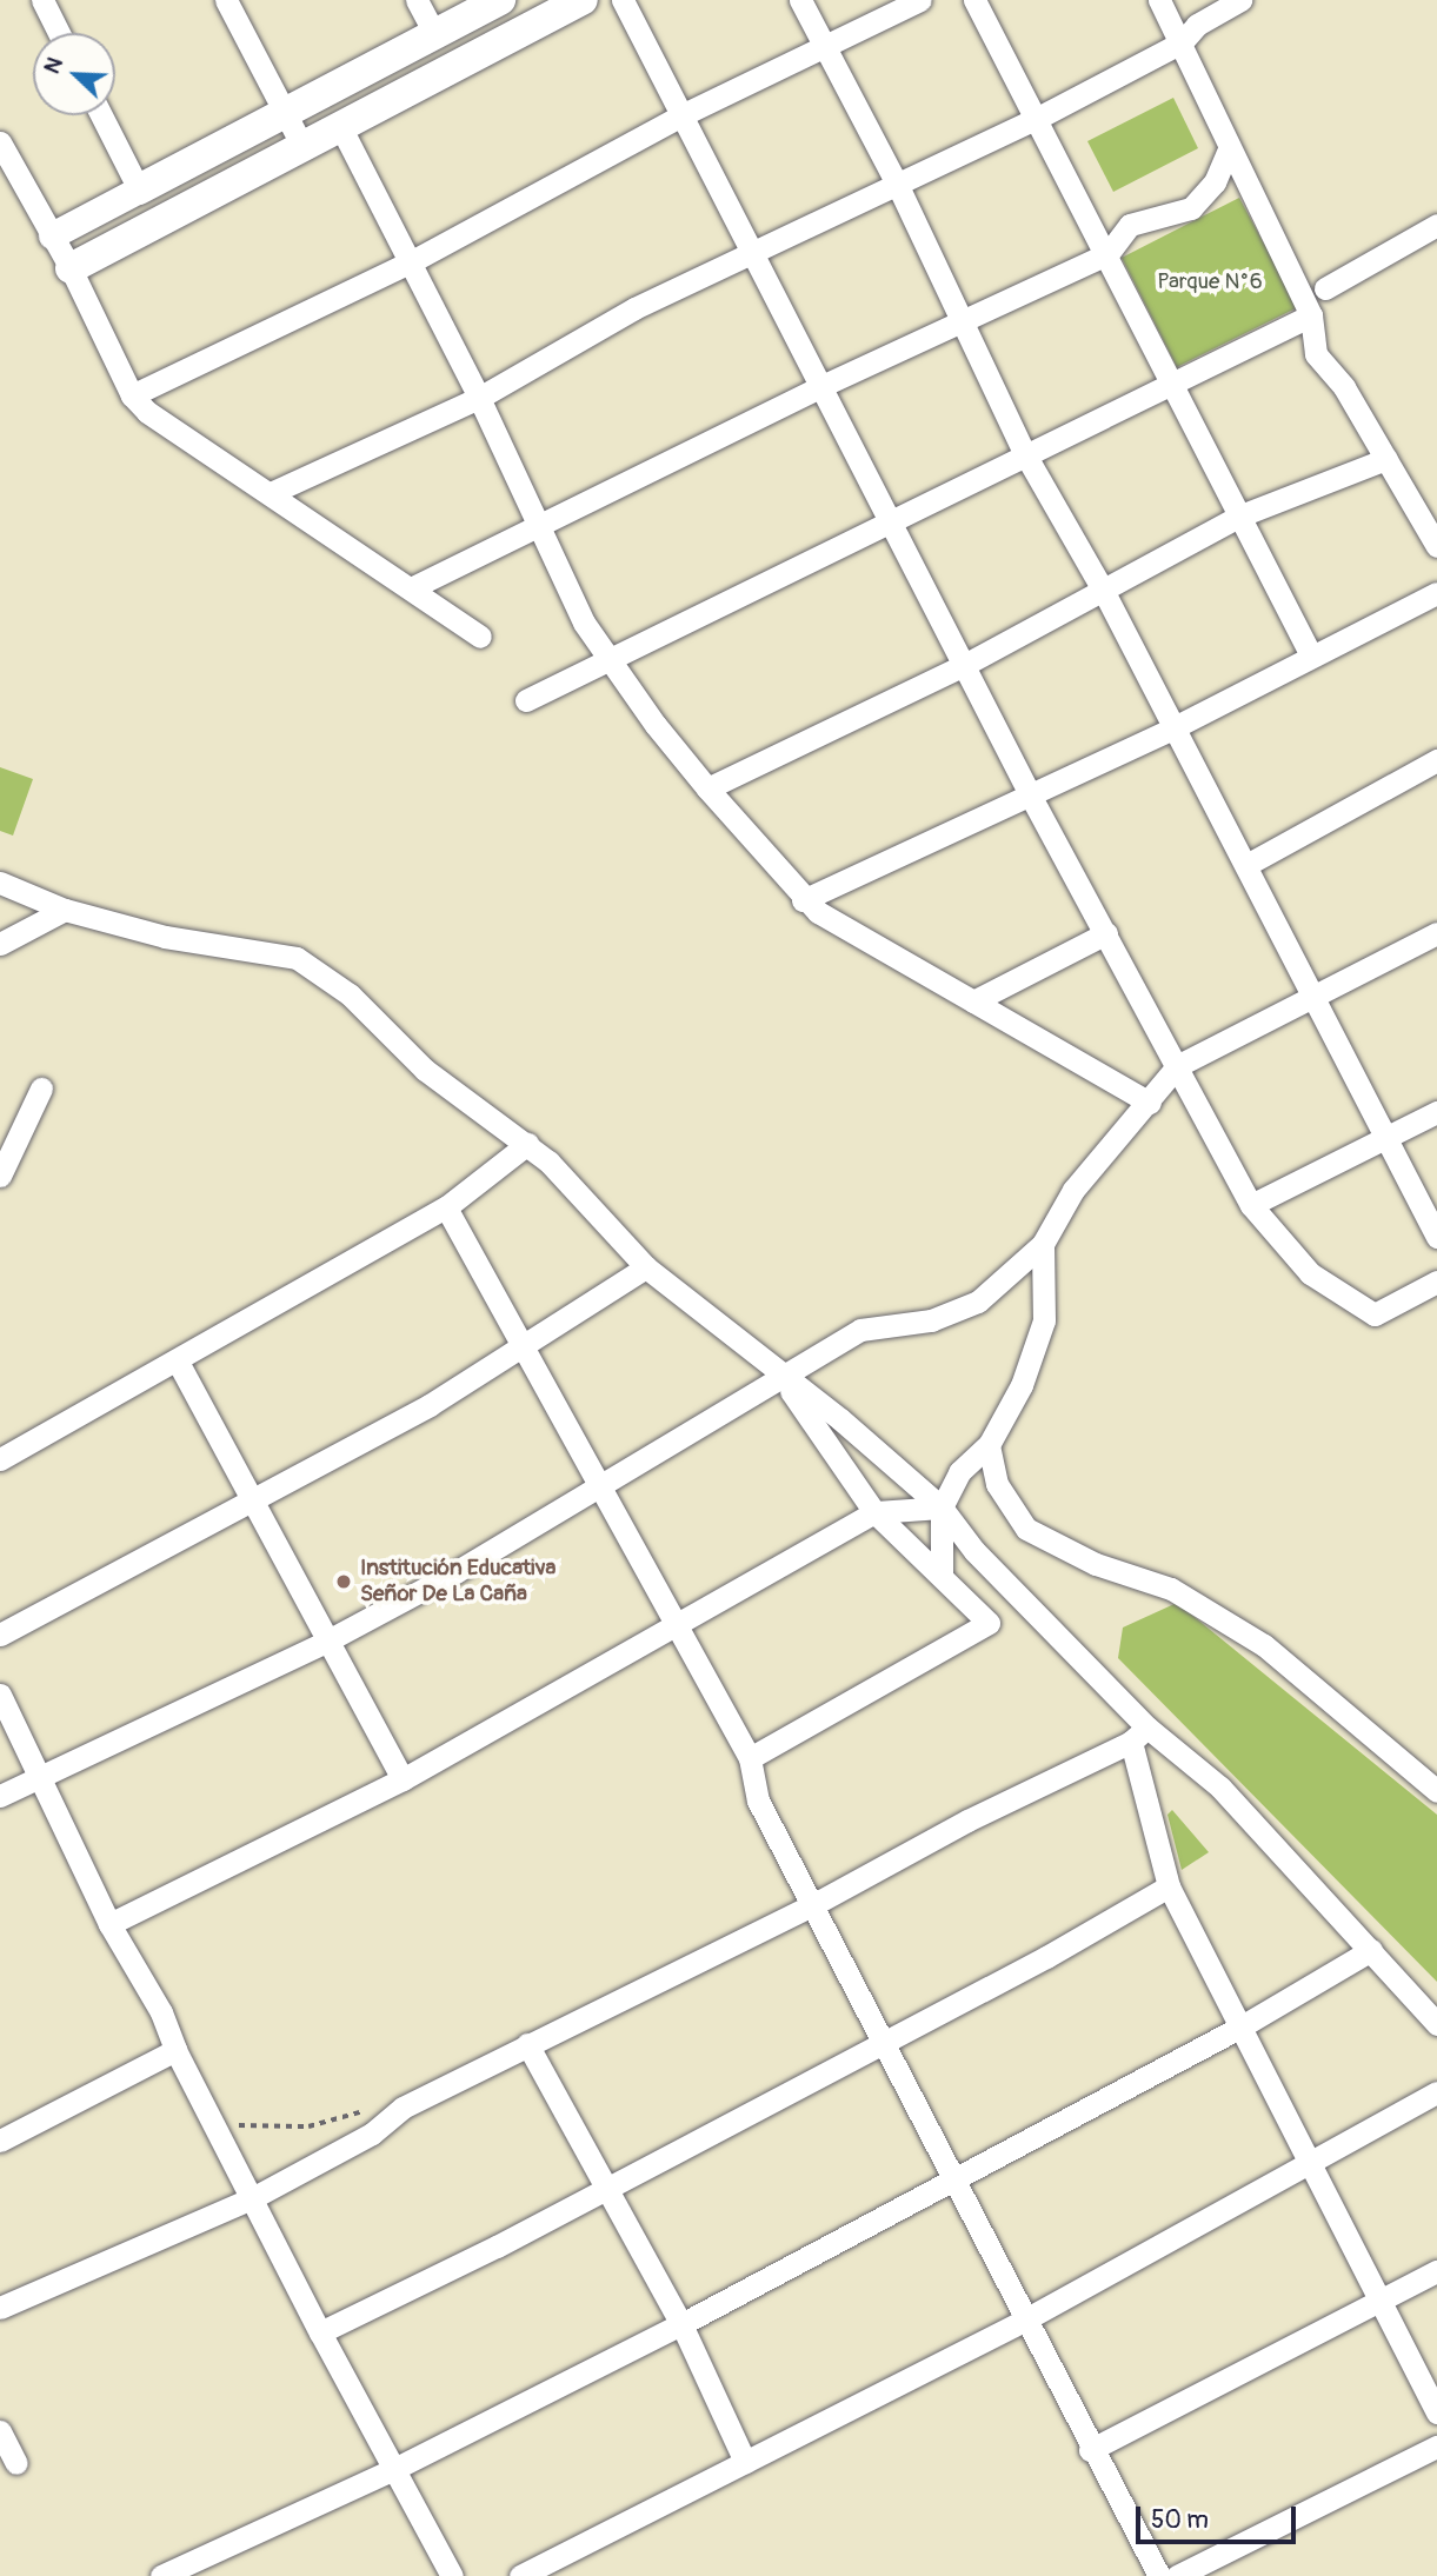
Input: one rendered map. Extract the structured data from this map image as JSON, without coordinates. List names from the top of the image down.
{
  "parks": ["Parque N°6"],
  "places": ["Institución Educativa Señor De La Caña"],
  "scale_bar": "50 m",
  "north": "top left"
}
